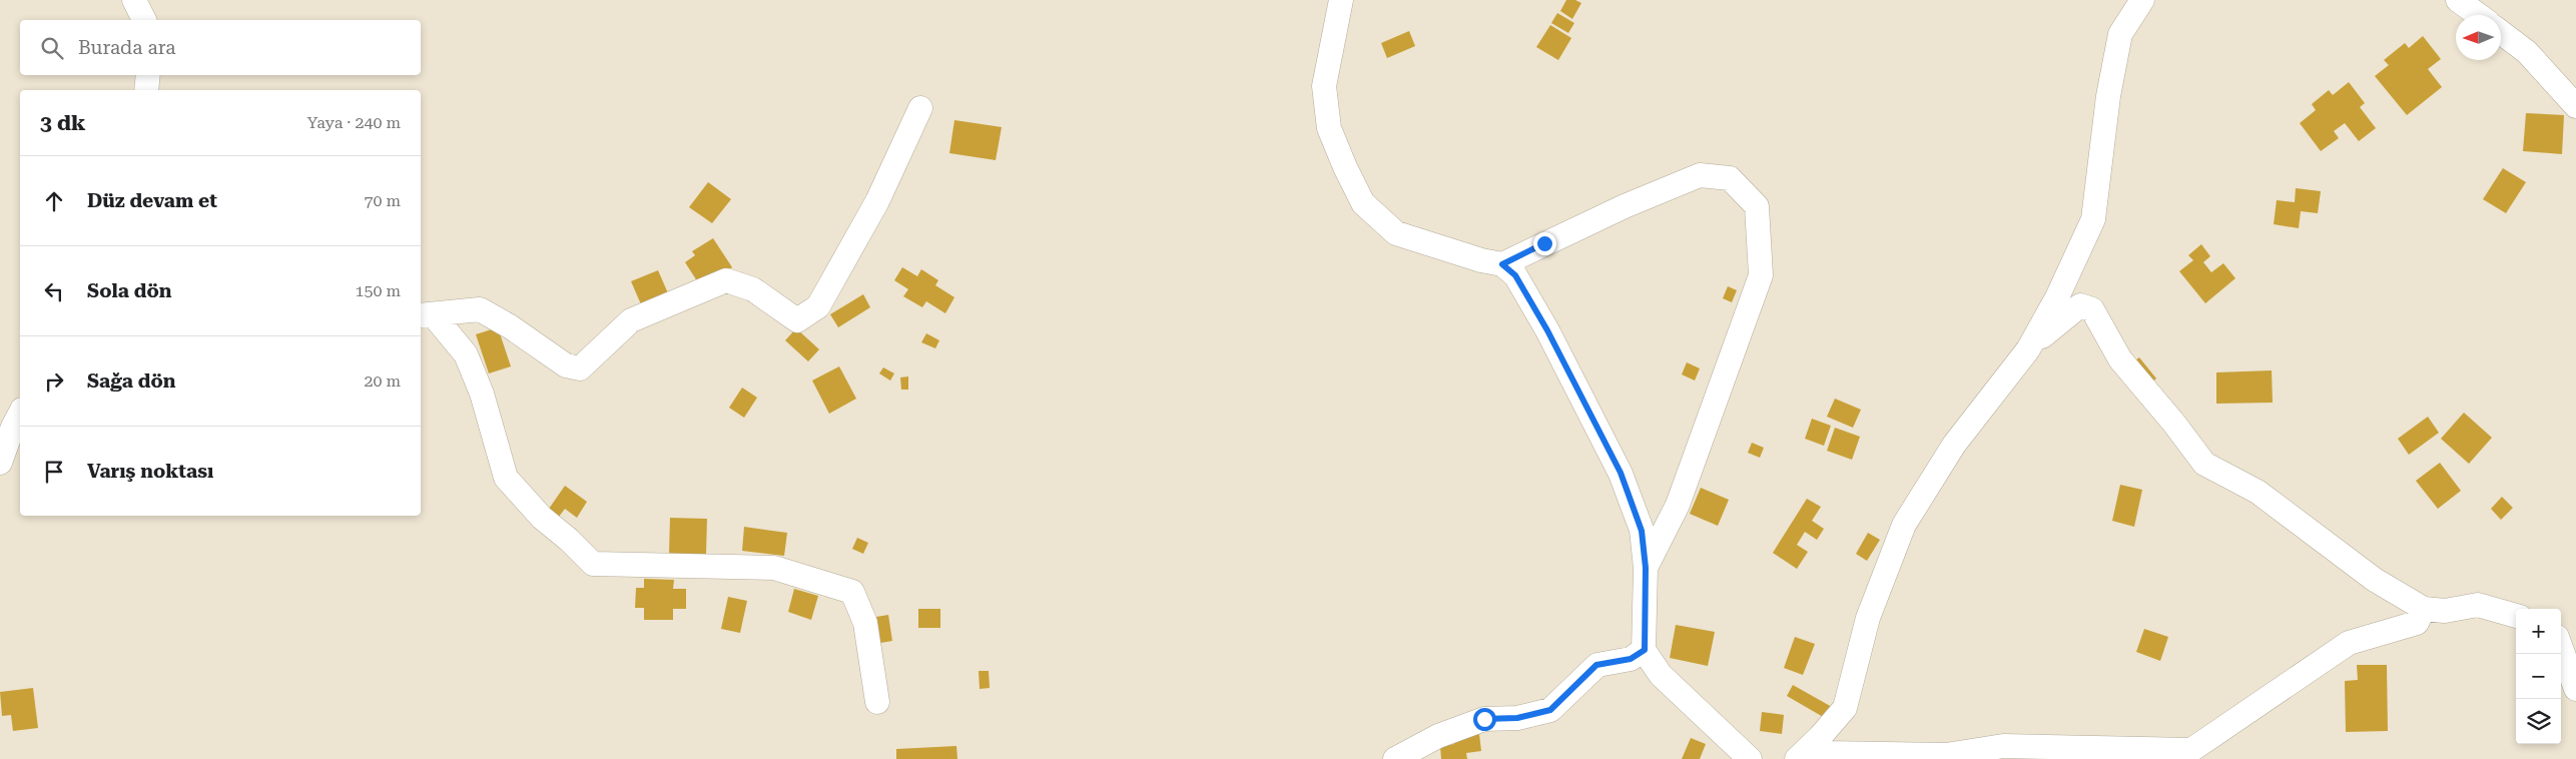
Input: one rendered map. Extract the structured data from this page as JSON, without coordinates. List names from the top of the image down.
{
  "north": "left",
  "page": {
    "search": "Burada ara",
    "heading": ["3 dk", "Yaya · 240 m"],
    "list": [
      ["Düz devam et", "70 m"],
      ["Sola dön", "150 m"],
      ["Sağa dön", "20 m"],
      "Varış noktası"
    ],
    "map_buttons": ["+", "−"]
  }
}
